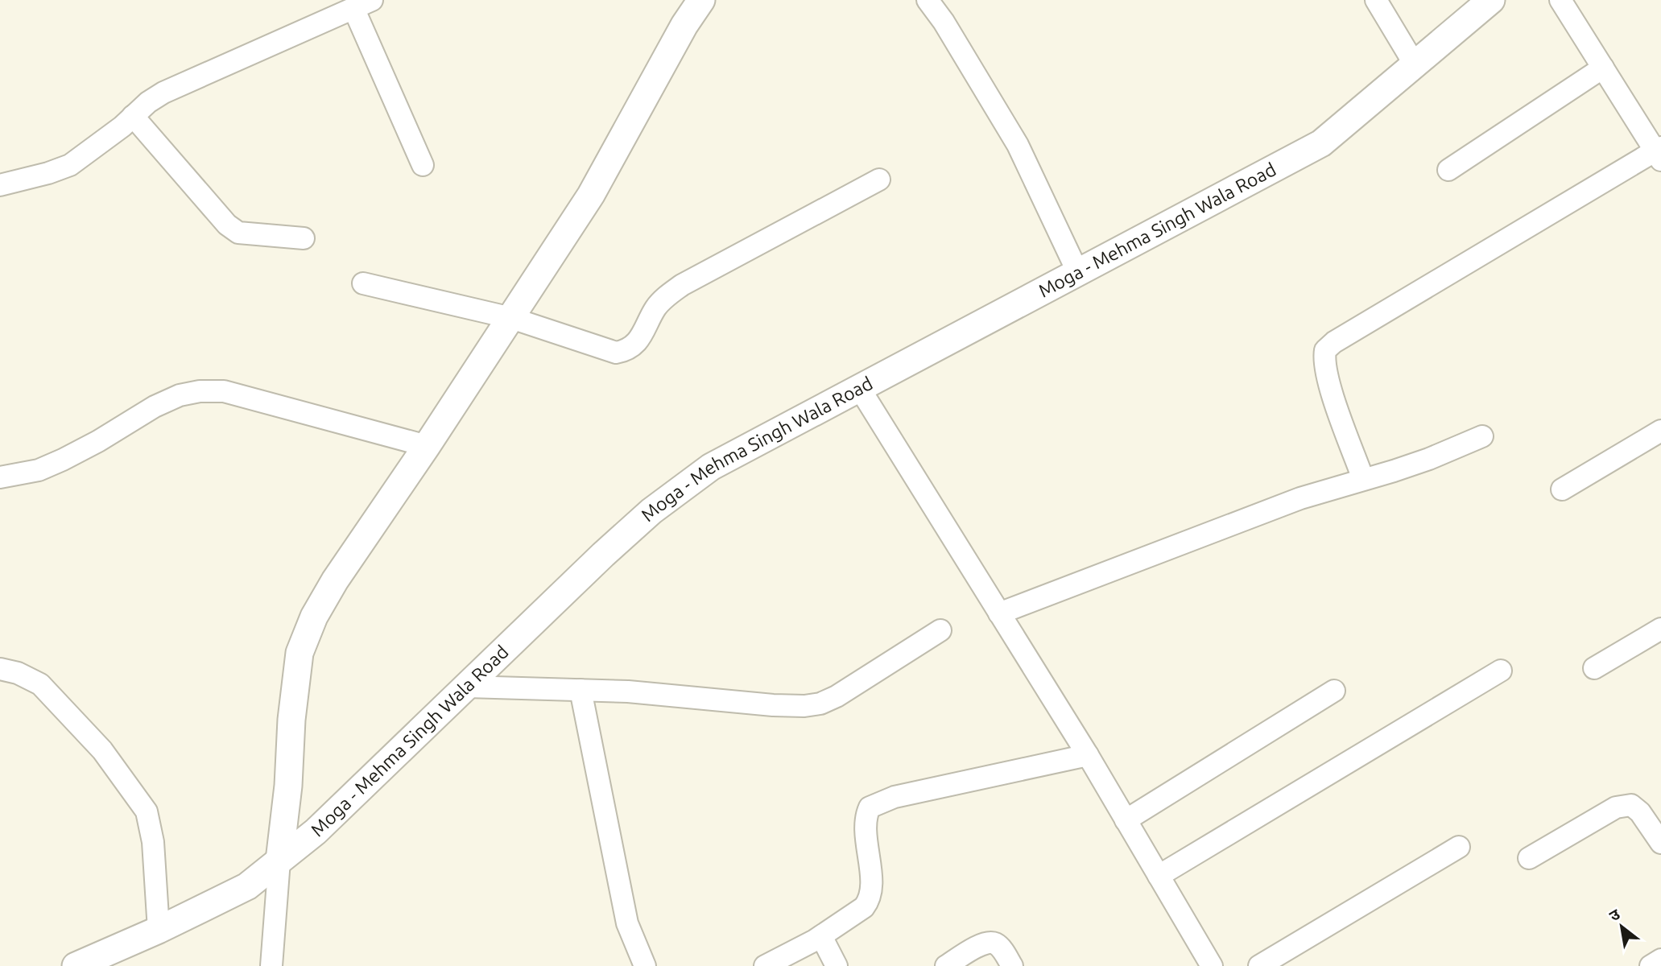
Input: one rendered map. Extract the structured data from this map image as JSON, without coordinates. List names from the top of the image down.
{
  "streets": {
    "street": ["Moga - Mehma Singh Wala Road"]
  },
  "north": "top left"
}
